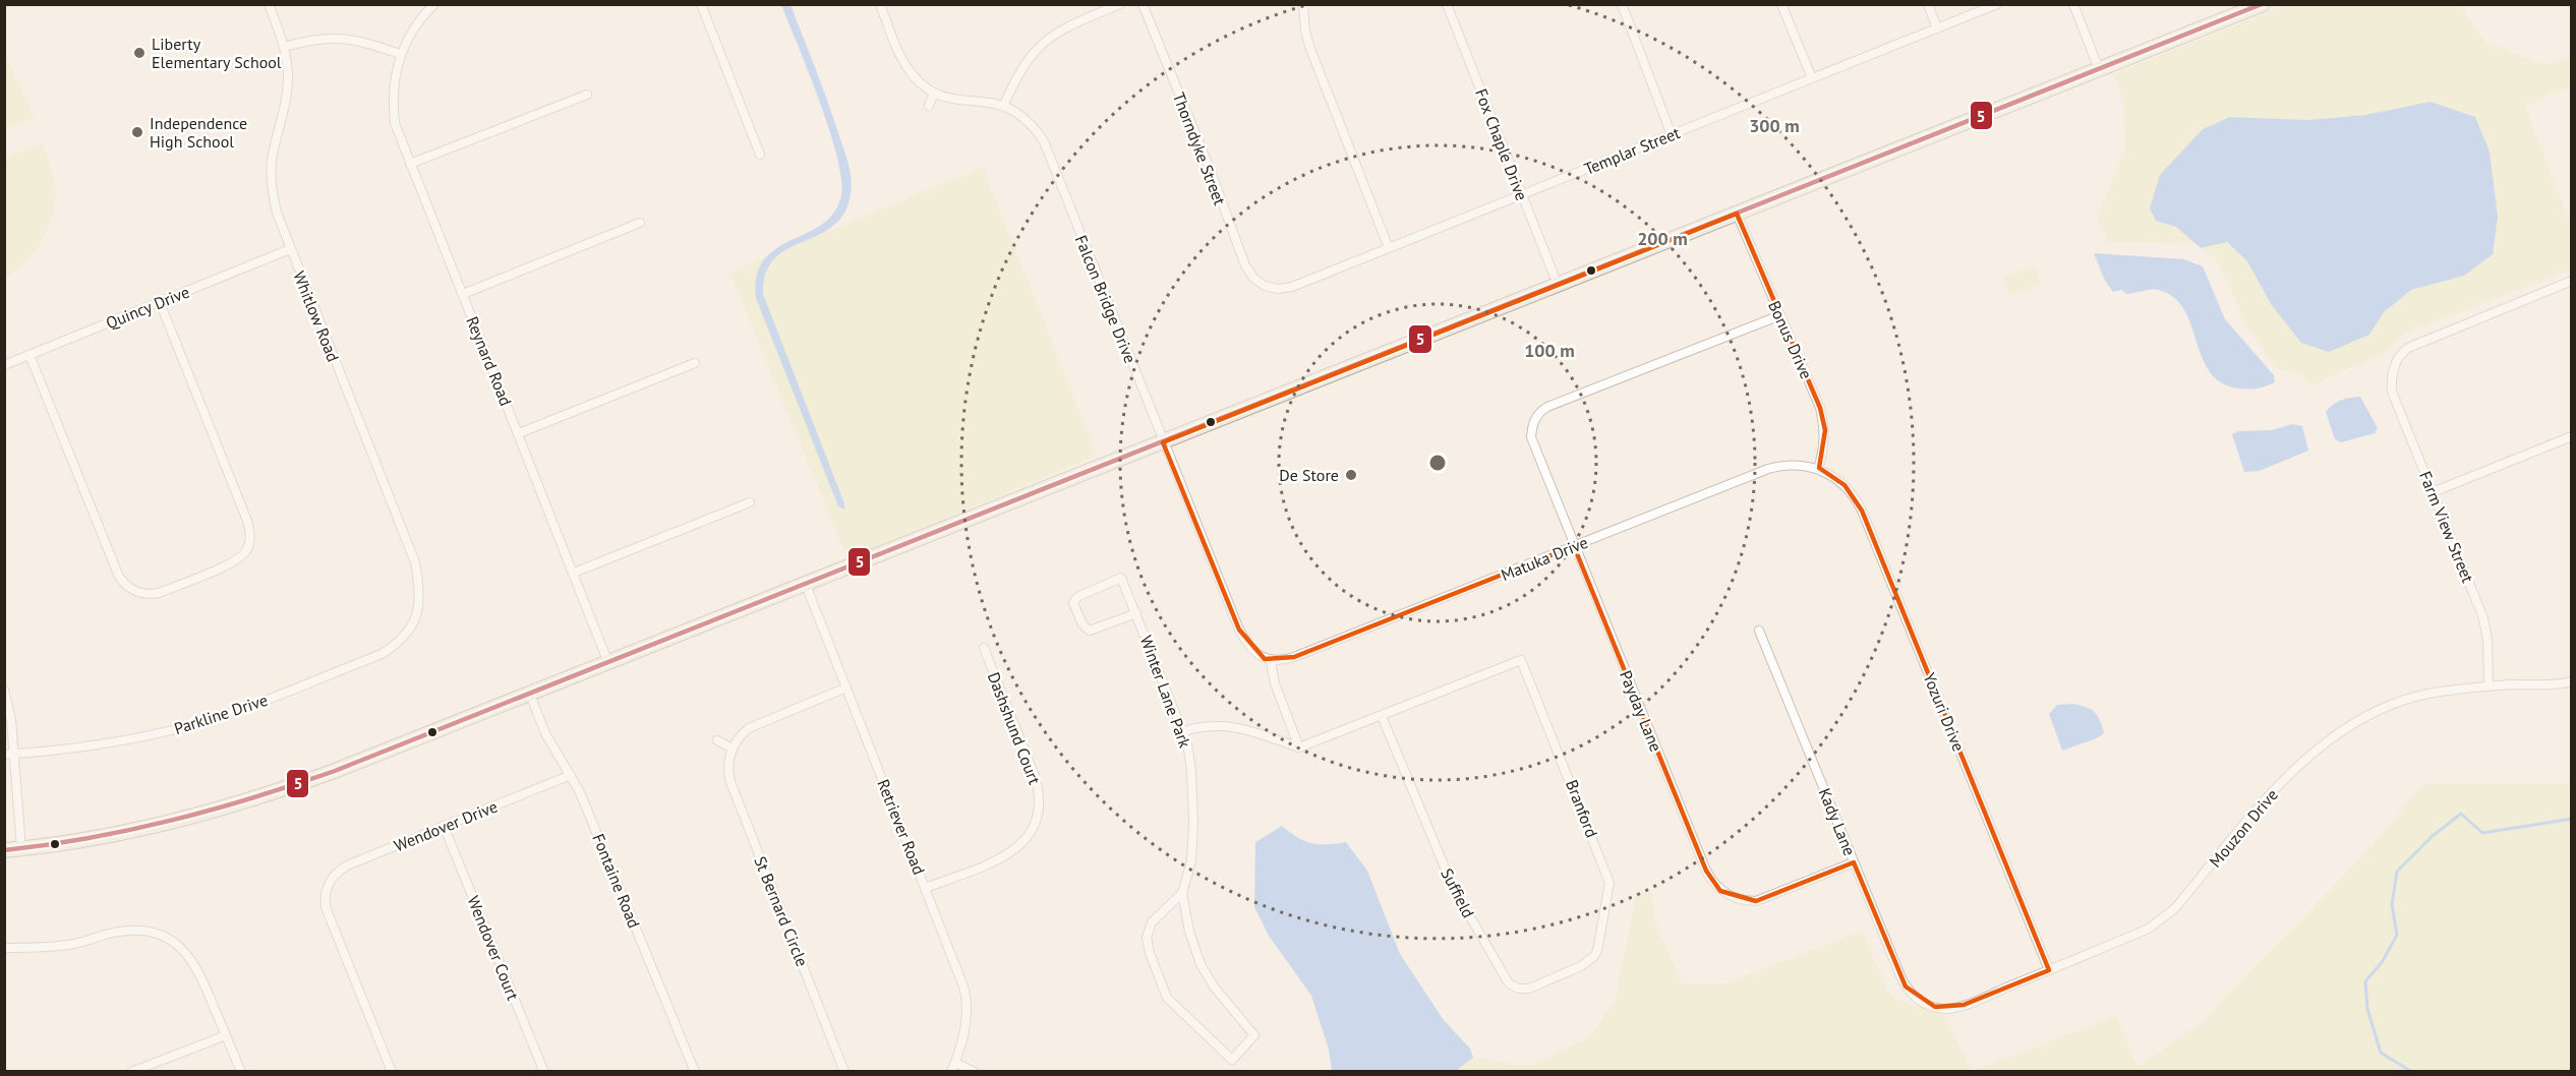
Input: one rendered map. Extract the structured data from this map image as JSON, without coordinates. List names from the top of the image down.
{
  "streets": {
    "street": [
      "Fox Chaple Drive",
      "Thorndyke Street",
      "Templar Street",
      "Falcon Bridge Drive",
      "Quincy Drive",
      "Whitlow Road",
      "Bonus Drive",
      "Reynard Road",
      "Farm View Street",
      "Matuka Drive",
      "Winter Lane Park",
      "Payday Lane",
      "Yozuri Drive",
      "Parkline Drive",
      "Dashshund Court",
      "Branford",
      "Kady Lane",
      "Wendover Drive",
      "Retriever Road",
      "Mouzon Drive",
      "Fontaine Road",
      "Suffield",
      "St Bernard Circle",
      "Wendover Court"
    ]
  },
  "crossings": [
    ["Fox Chaple Drive", "Templar Street"],
    ["Thorndyke Street", "Templar Street"],
    ["Falcon Bridge Drive", "Matuka Drive"],
    ["Quincy Drive", "Whitlow Road"],
    ["Whitlow Road", "Parkline Drive"],
    ["Bonus Drive", "Matuka Drive"],
    ["Bonus Drive", "Payday Lane"],
    ["Bonus Drive", "Yozuri Drive"],
    ["Farm View Street", "Mouzon Drive"],
    ["Matuka Drive", "Payday Lane"],
    ["Matuka Drive", "Yozuri Drive"],
    ["Payday Lane", "Kady Lane"],
    ["Yozuri Drive", "Mouzon Drive"],
    ["Dashshund Court", "Retriever Road"],
    ["Branford", "Suffield"],
    ["Kady Lane", "Mouzon Drive"],
    ["Wendover Drive", "Fontaine Road"],
    ["Wendover Drive", "Wendover Court"]
  ],
  "places": ["Liberty Elementary School", "Independence High School", "De Store"],
  "lines": ["transit line 5"],
  "rings": ["300 m", "200 m", "100 m"]
}
